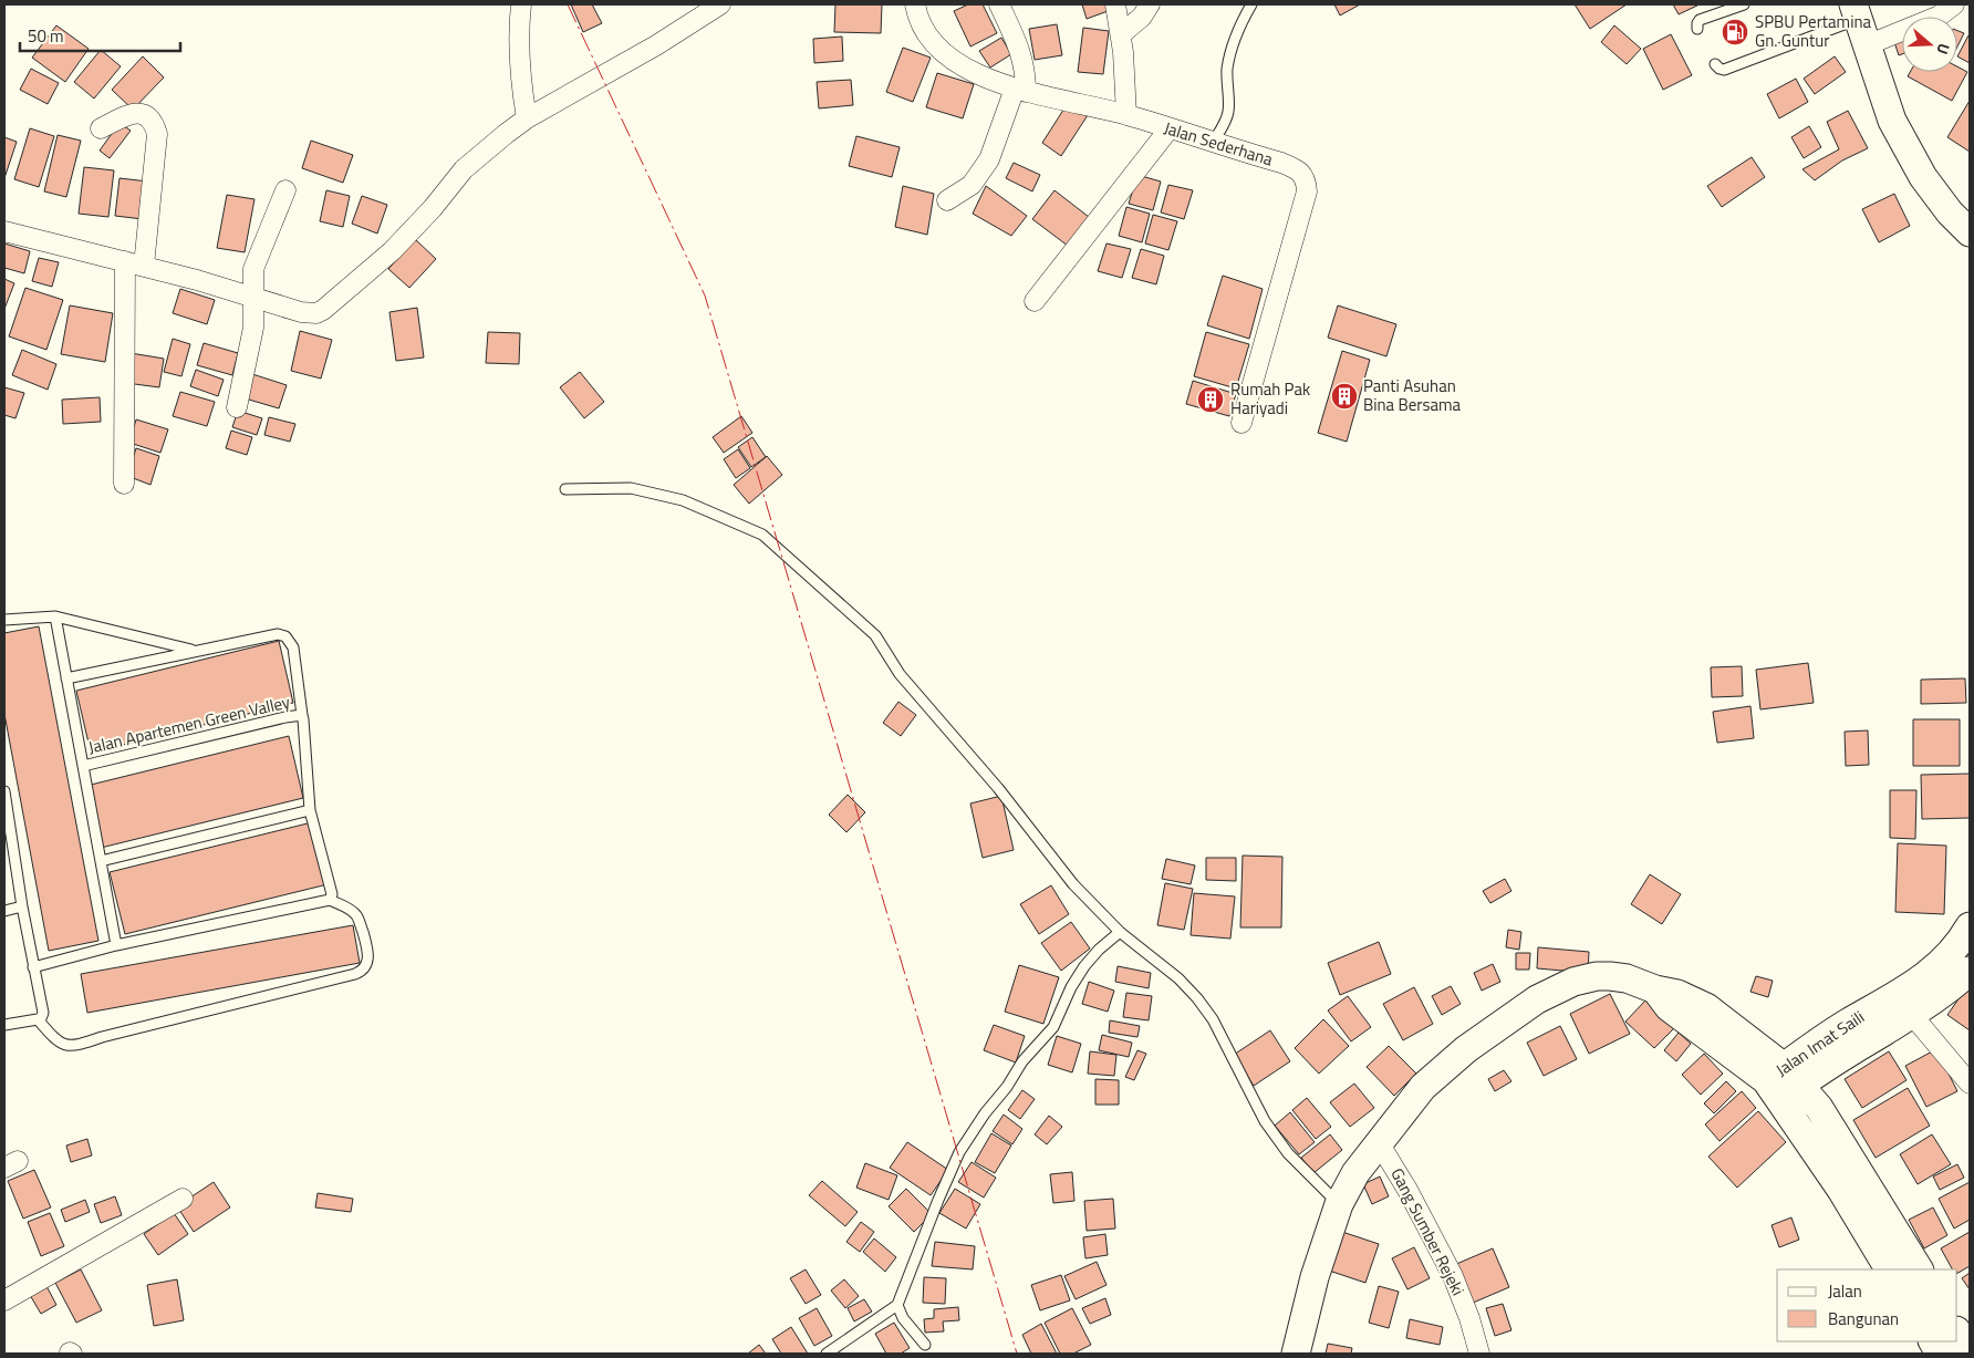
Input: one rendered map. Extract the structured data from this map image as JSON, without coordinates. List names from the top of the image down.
{
  "streets": {
    "main road": ["Jalan Imat Saili"],
    "street": ["Jalan Sederhana", "Gang Sumber Rejeki"],
    "lane": ["Jalan Apartemen Green Valley"]
  },
  "places": {
    "fuel station": ["SPBU Pertamina Gn. Guntur"],
    "building": ["Panti Asuhan Bina Bersama", "Rumah Pak Hariyadi"]
  },
  "legend": ["Jalan", "Bangunan"],
  "scale_bar": "50 m",
  "north": "right"
}
